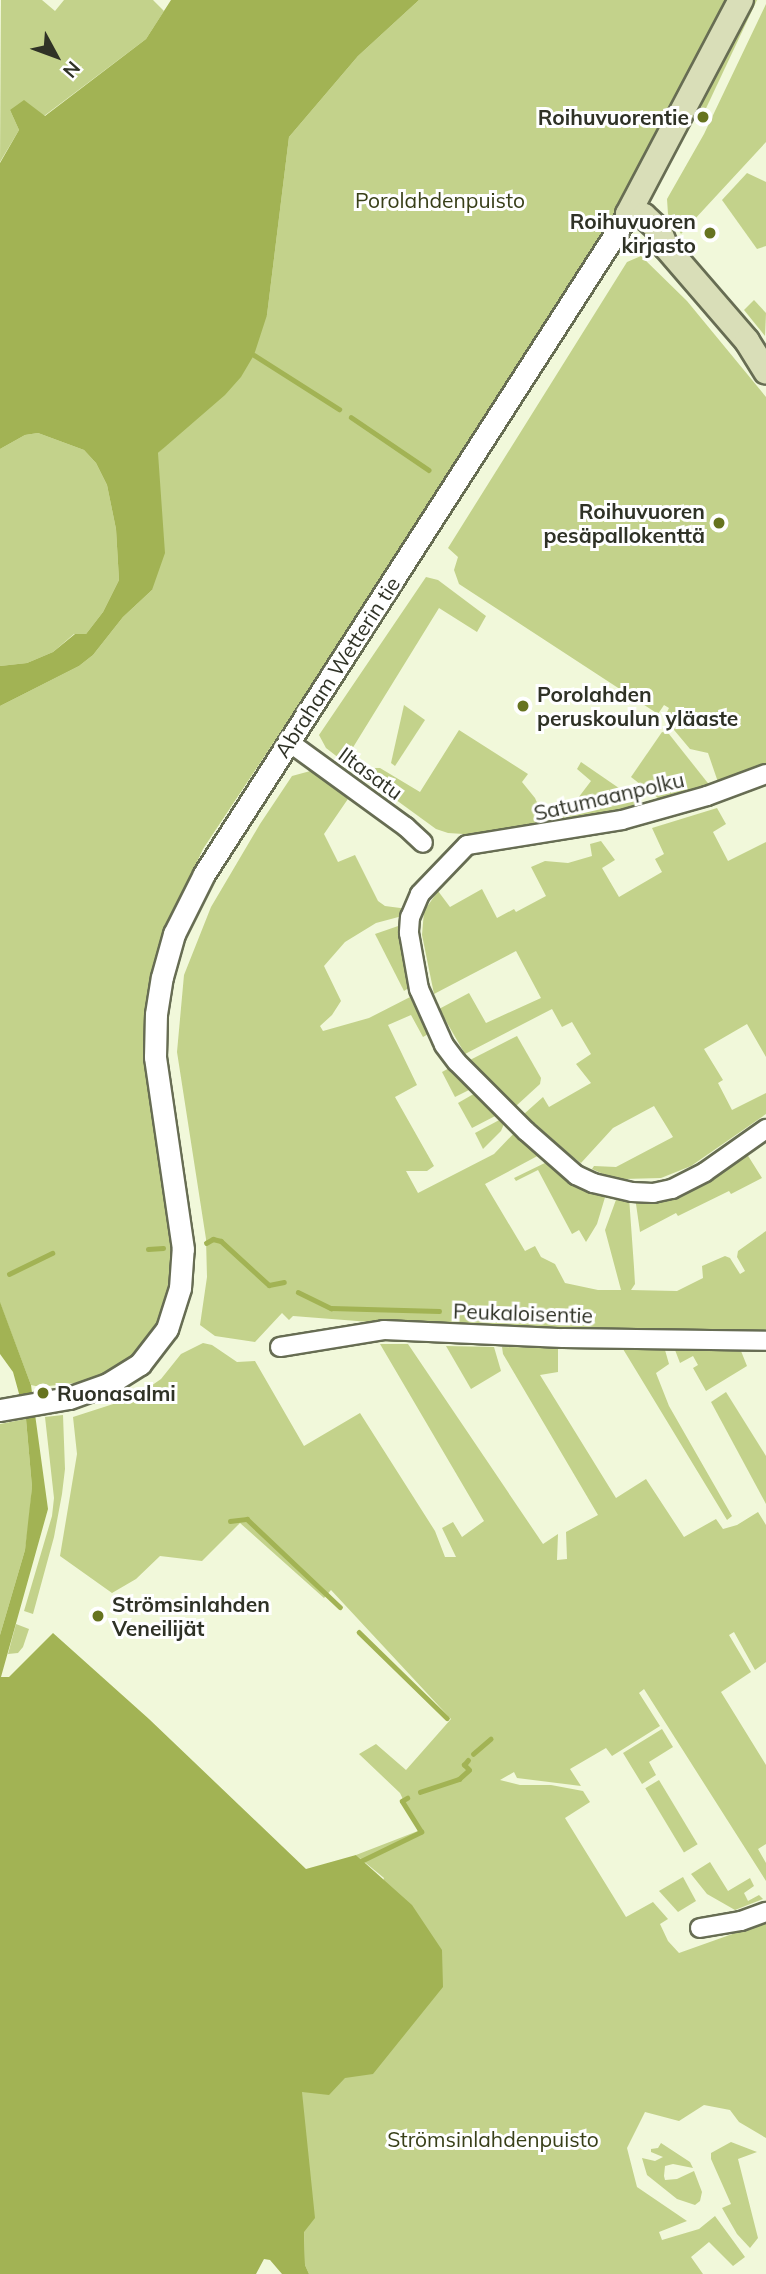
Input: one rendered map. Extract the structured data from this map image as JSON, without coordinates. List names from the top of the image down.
{
  "streets": {
    "main road": ["Abraham Wetterin tie"],
    "street": ["Iltasatu", "Satumaanpolku", "Peukaloisentie"]
  },
  "crossings": [
    ["Abraham Wetterin tie", "Iltasatu"]
  ],
  "parks": ["Porolahdenpuisto", "Strömsinlahdenpuisto"],
  "places": [
    "Roihuvuorentie",
    "Roihuvuoren kirjasto",
    "Roihuvuoren pesäpallokenttä",
    "Porolahden peruskoulun yläaste",
    "Ruonasalmi",
    "Strömsinlahden Veneilijät"
  ],
  "north": "bottom right"
}
